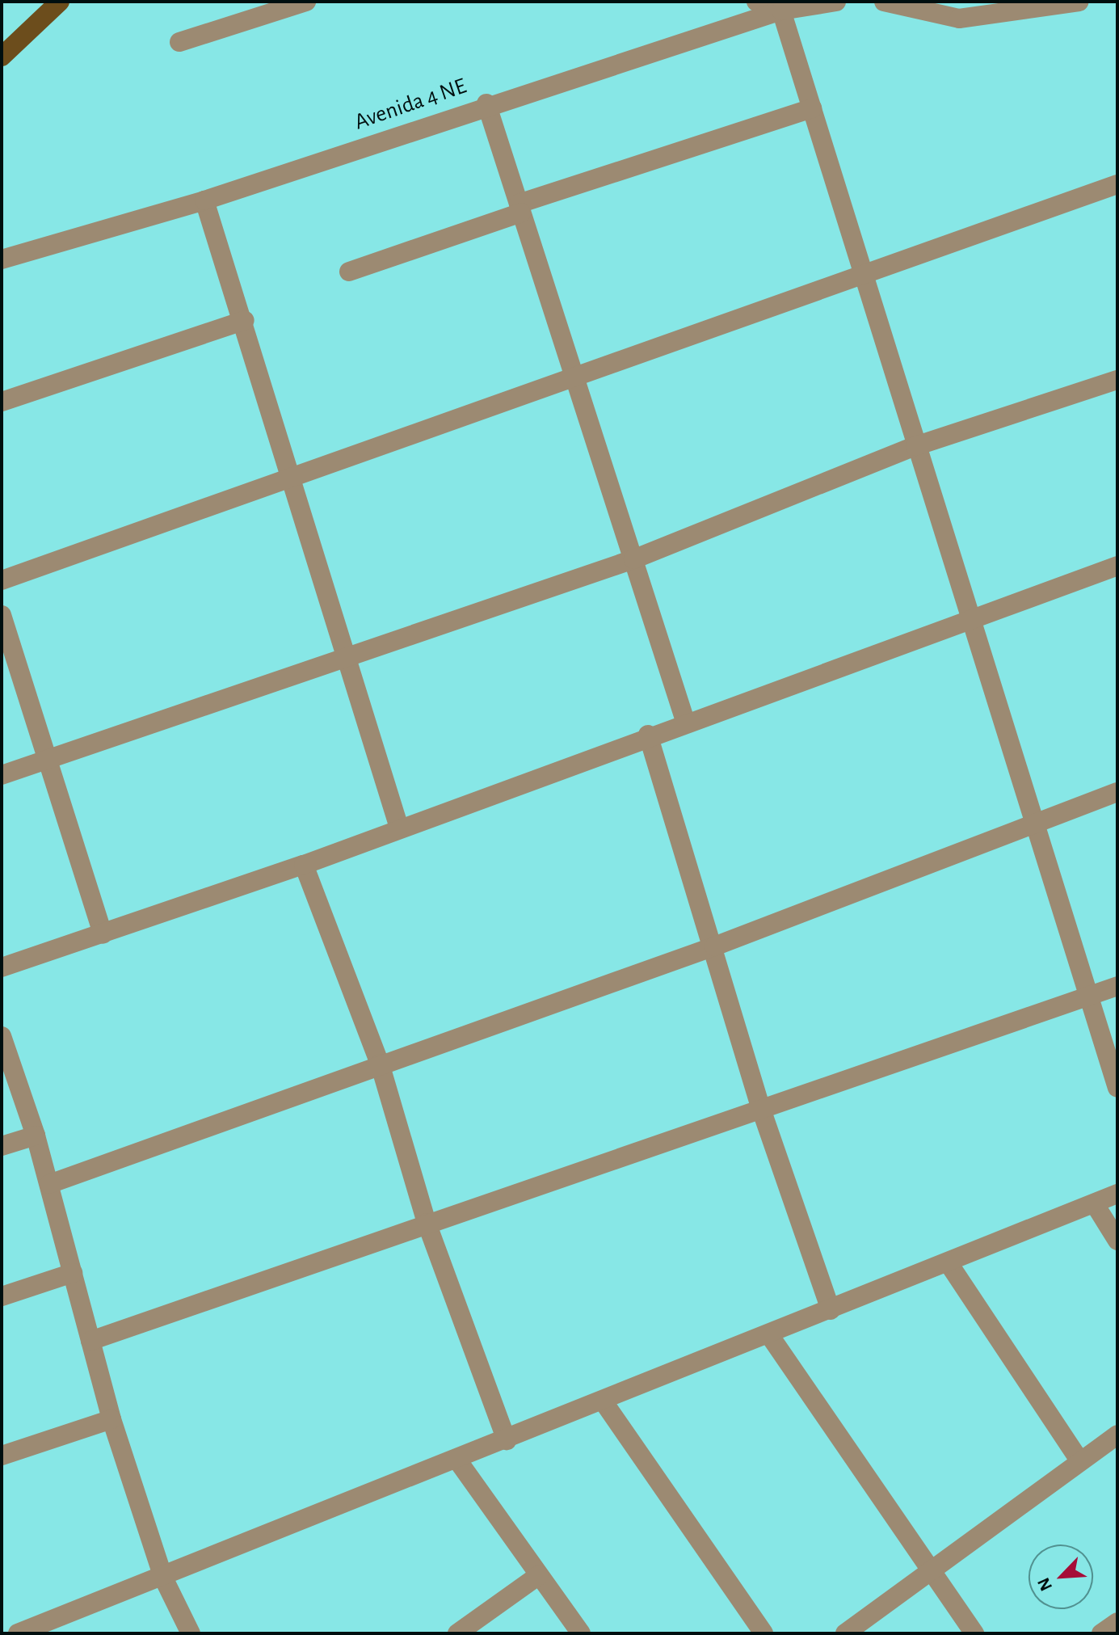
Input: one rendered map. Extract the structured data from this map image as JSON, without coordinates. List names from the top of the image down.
{
  "streets": {
    "street": ["Avenida 4 NE"]
  },
  "north": "bottom left"
}
